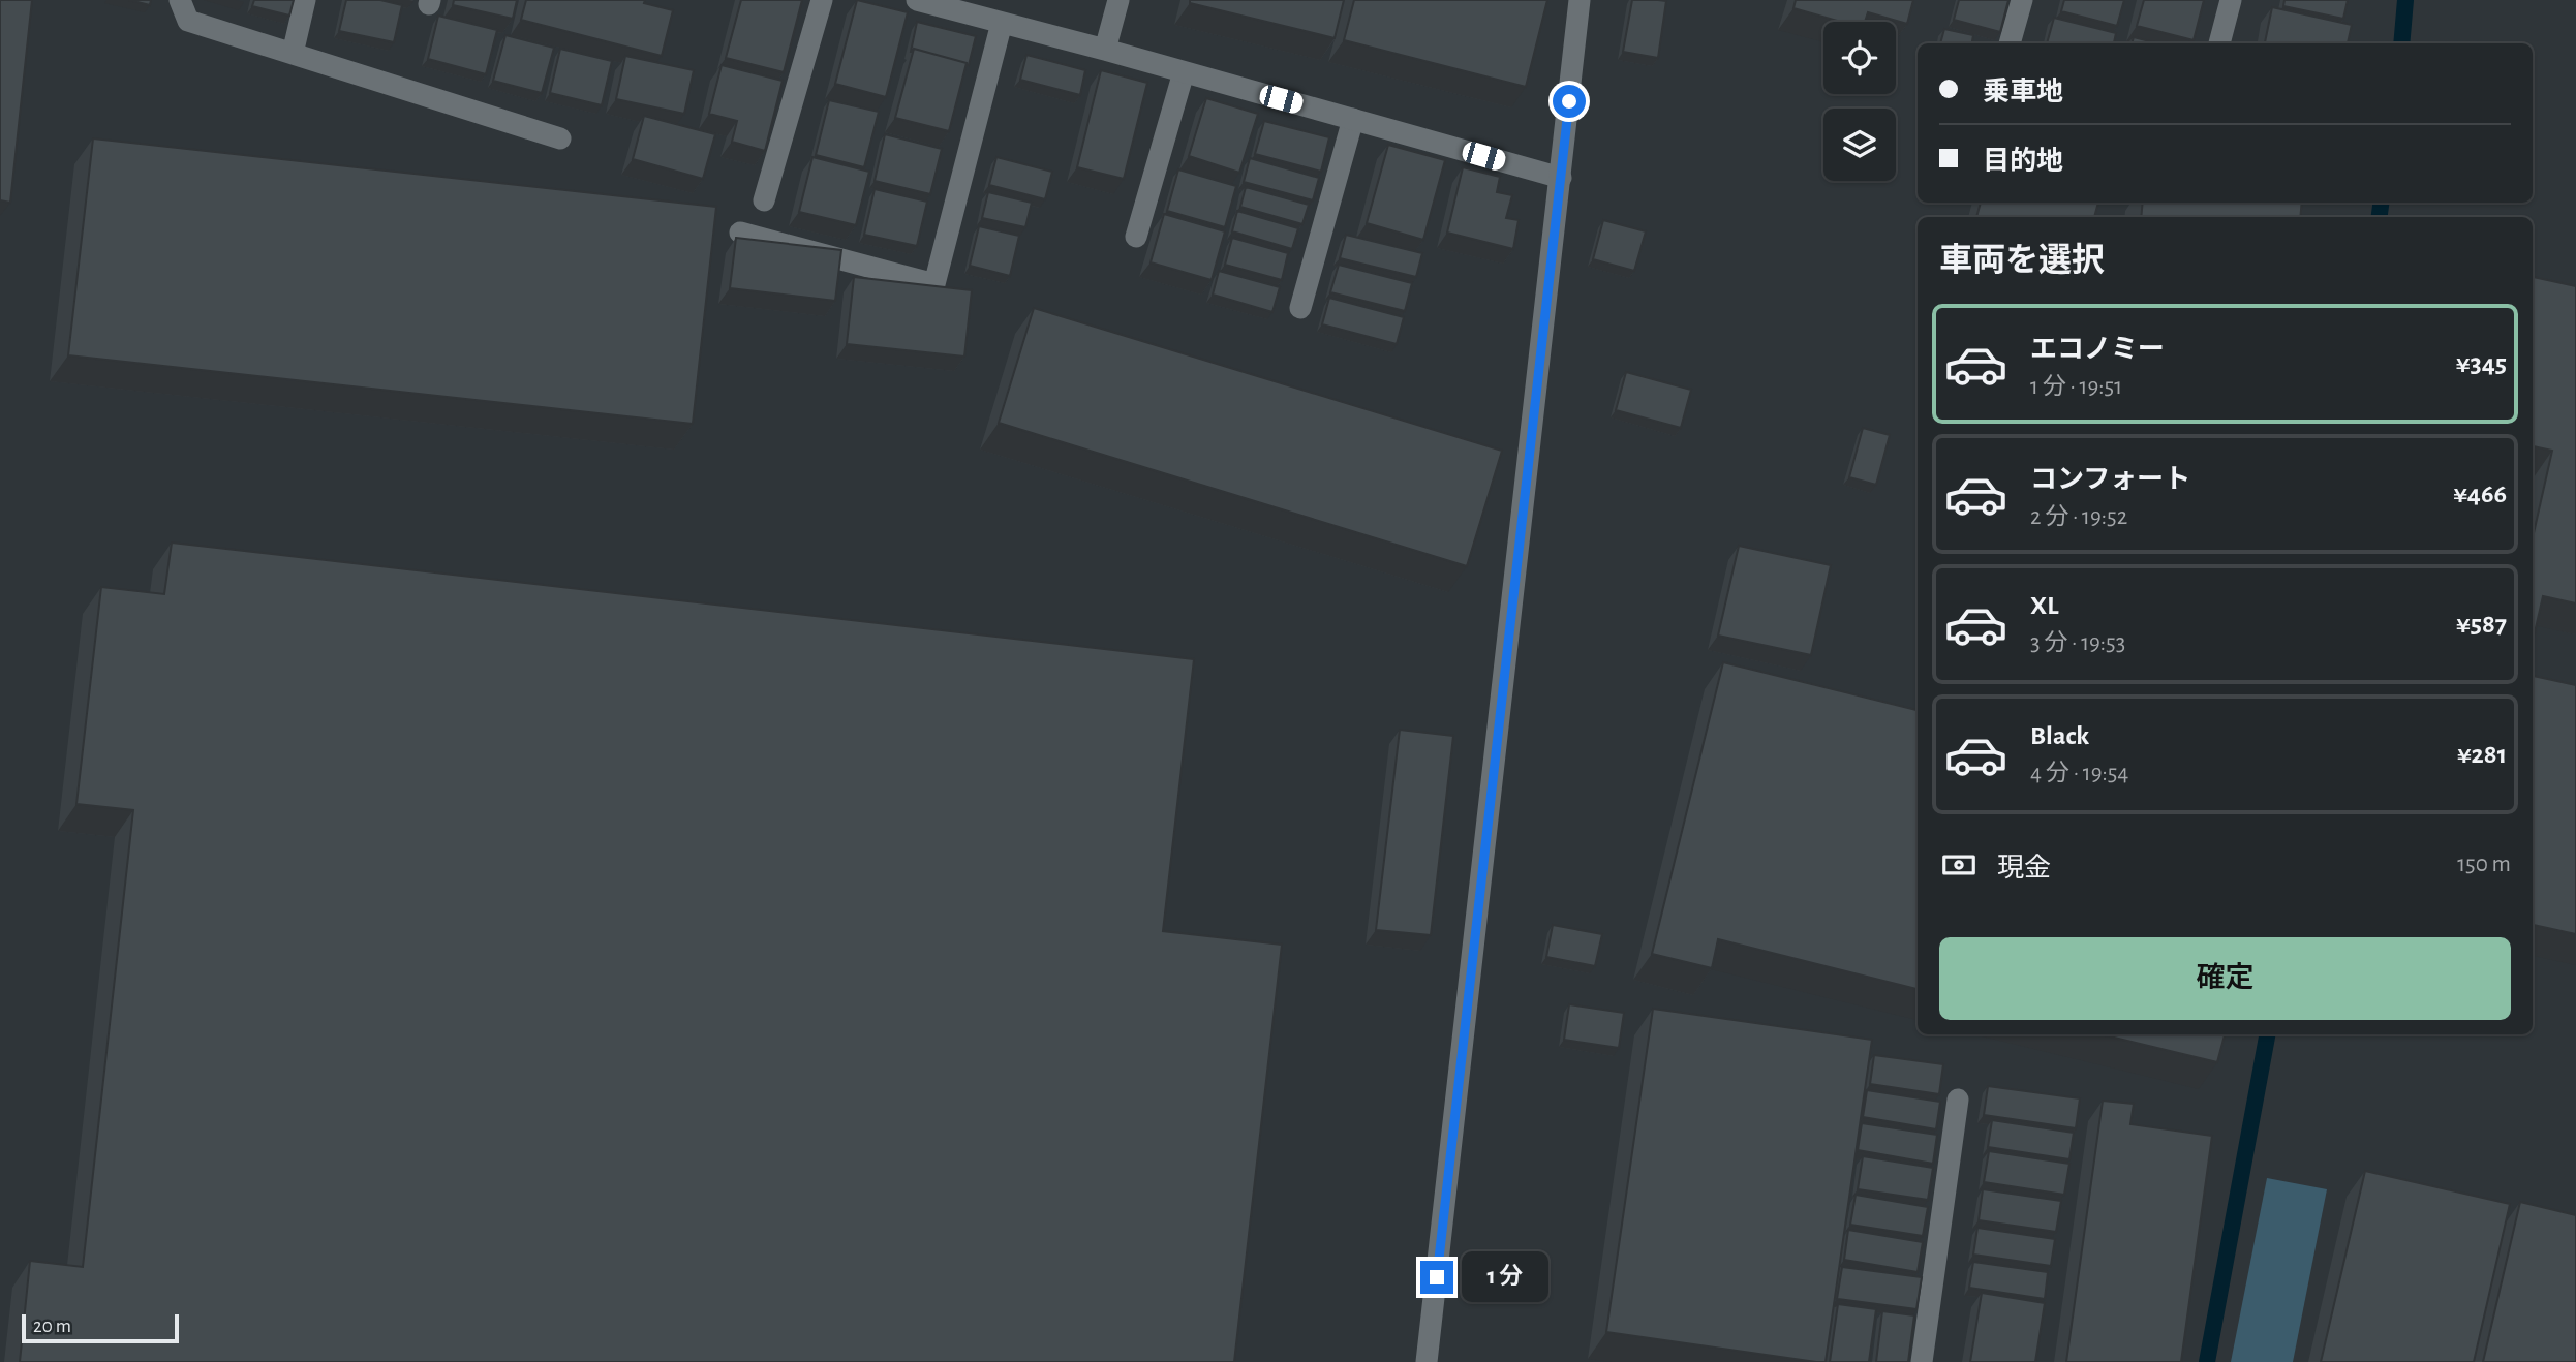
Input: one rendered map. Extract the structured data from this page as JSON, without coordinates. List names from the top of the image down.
{
  "scale_bar": "20 m",
  "page": {
    "banner": ["乗車地", "目的地"],
    "heading": "車両を選択",
    "list": [
      {
        "name": "エコノミー",
        "note": "1 分 · 19:51",
        "value": "¥345"
      },
      {
        "name": "コンフォート",
        "note": "2 分 · 19:52",
        "value": "¥466"
      },
      {
        "name": "XL",
        "note": "3 分 · 19:53",
        "value": "¥587"
      },
      {
        "name": "Black",
        "note": "4 分 · 19:54",
        "value": "¥281"
      }
    ],
    "pay": ["現金", "150 m"],
    "buttons": "確定",
    "bubble": "1 分",
    "scale": "20 m"
  }
}
